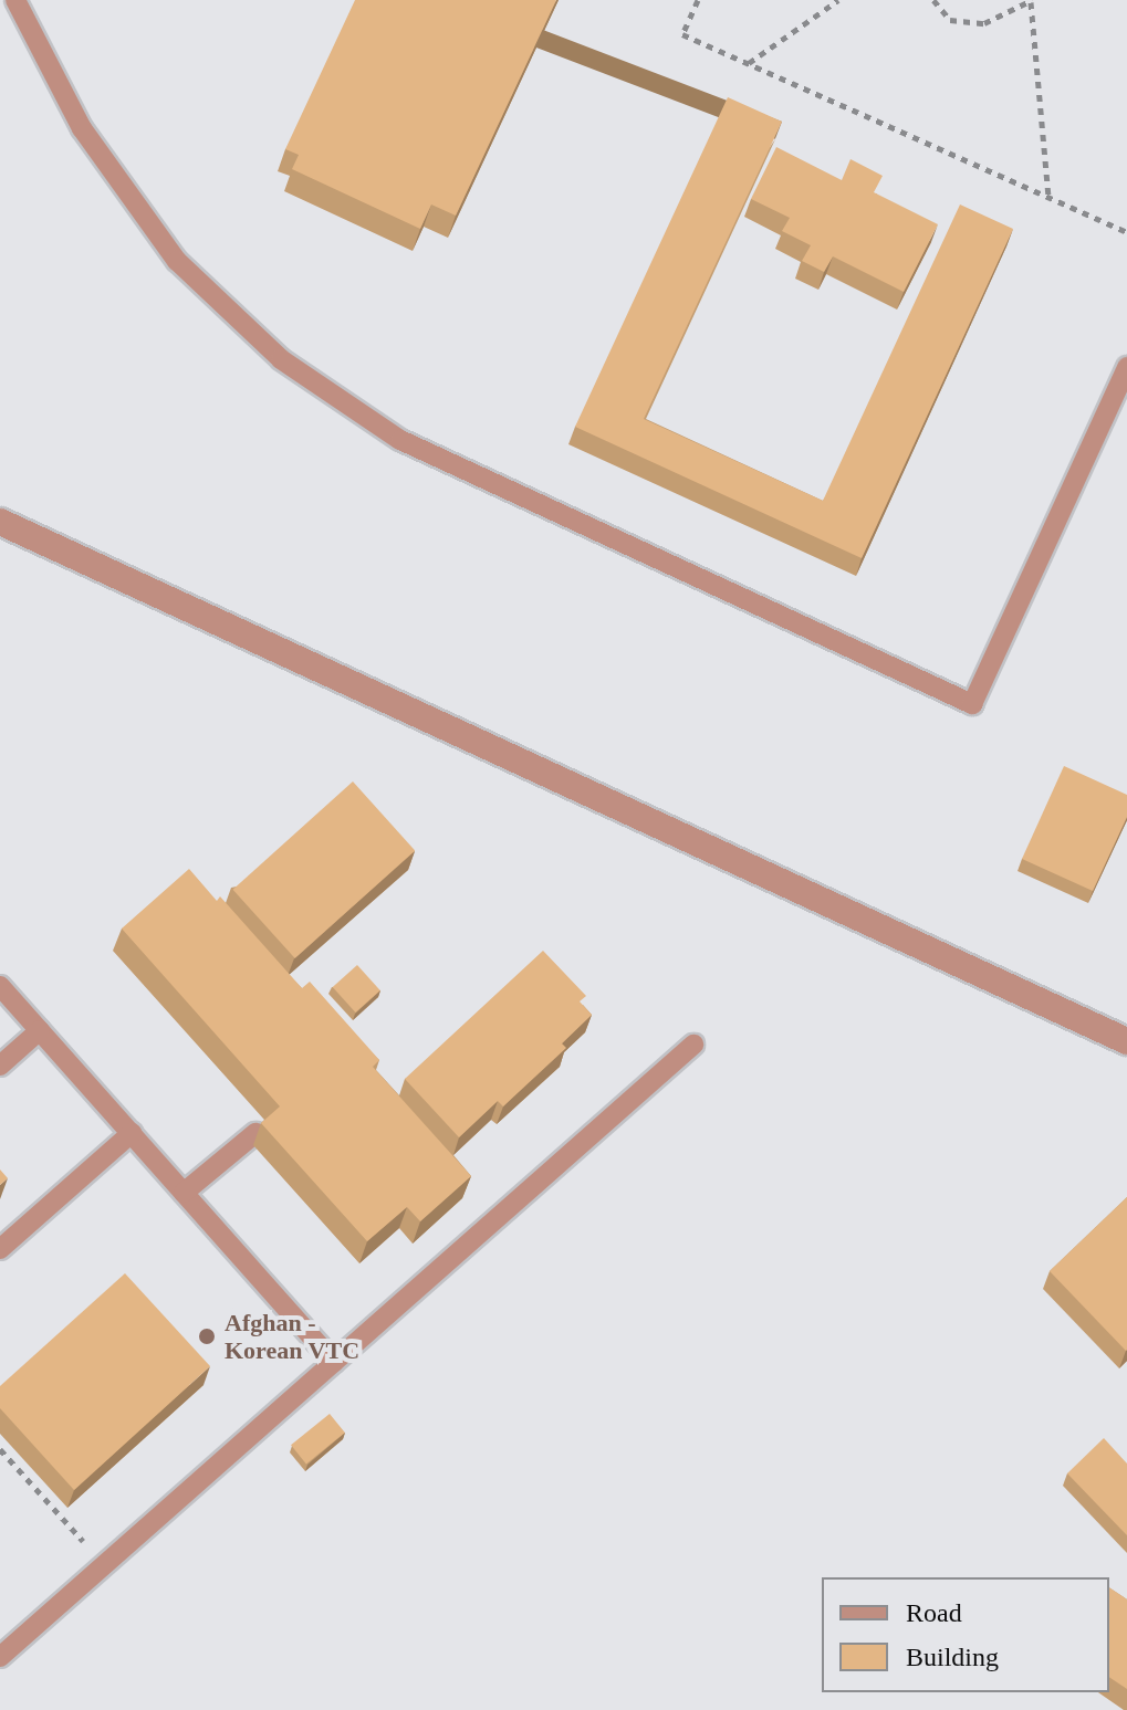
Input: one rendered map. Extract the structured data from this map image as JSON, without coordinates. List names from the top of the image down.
{
  "places": ["Afghan - Korean VTC"],
  "legend": ["Road", "Building"]
}
